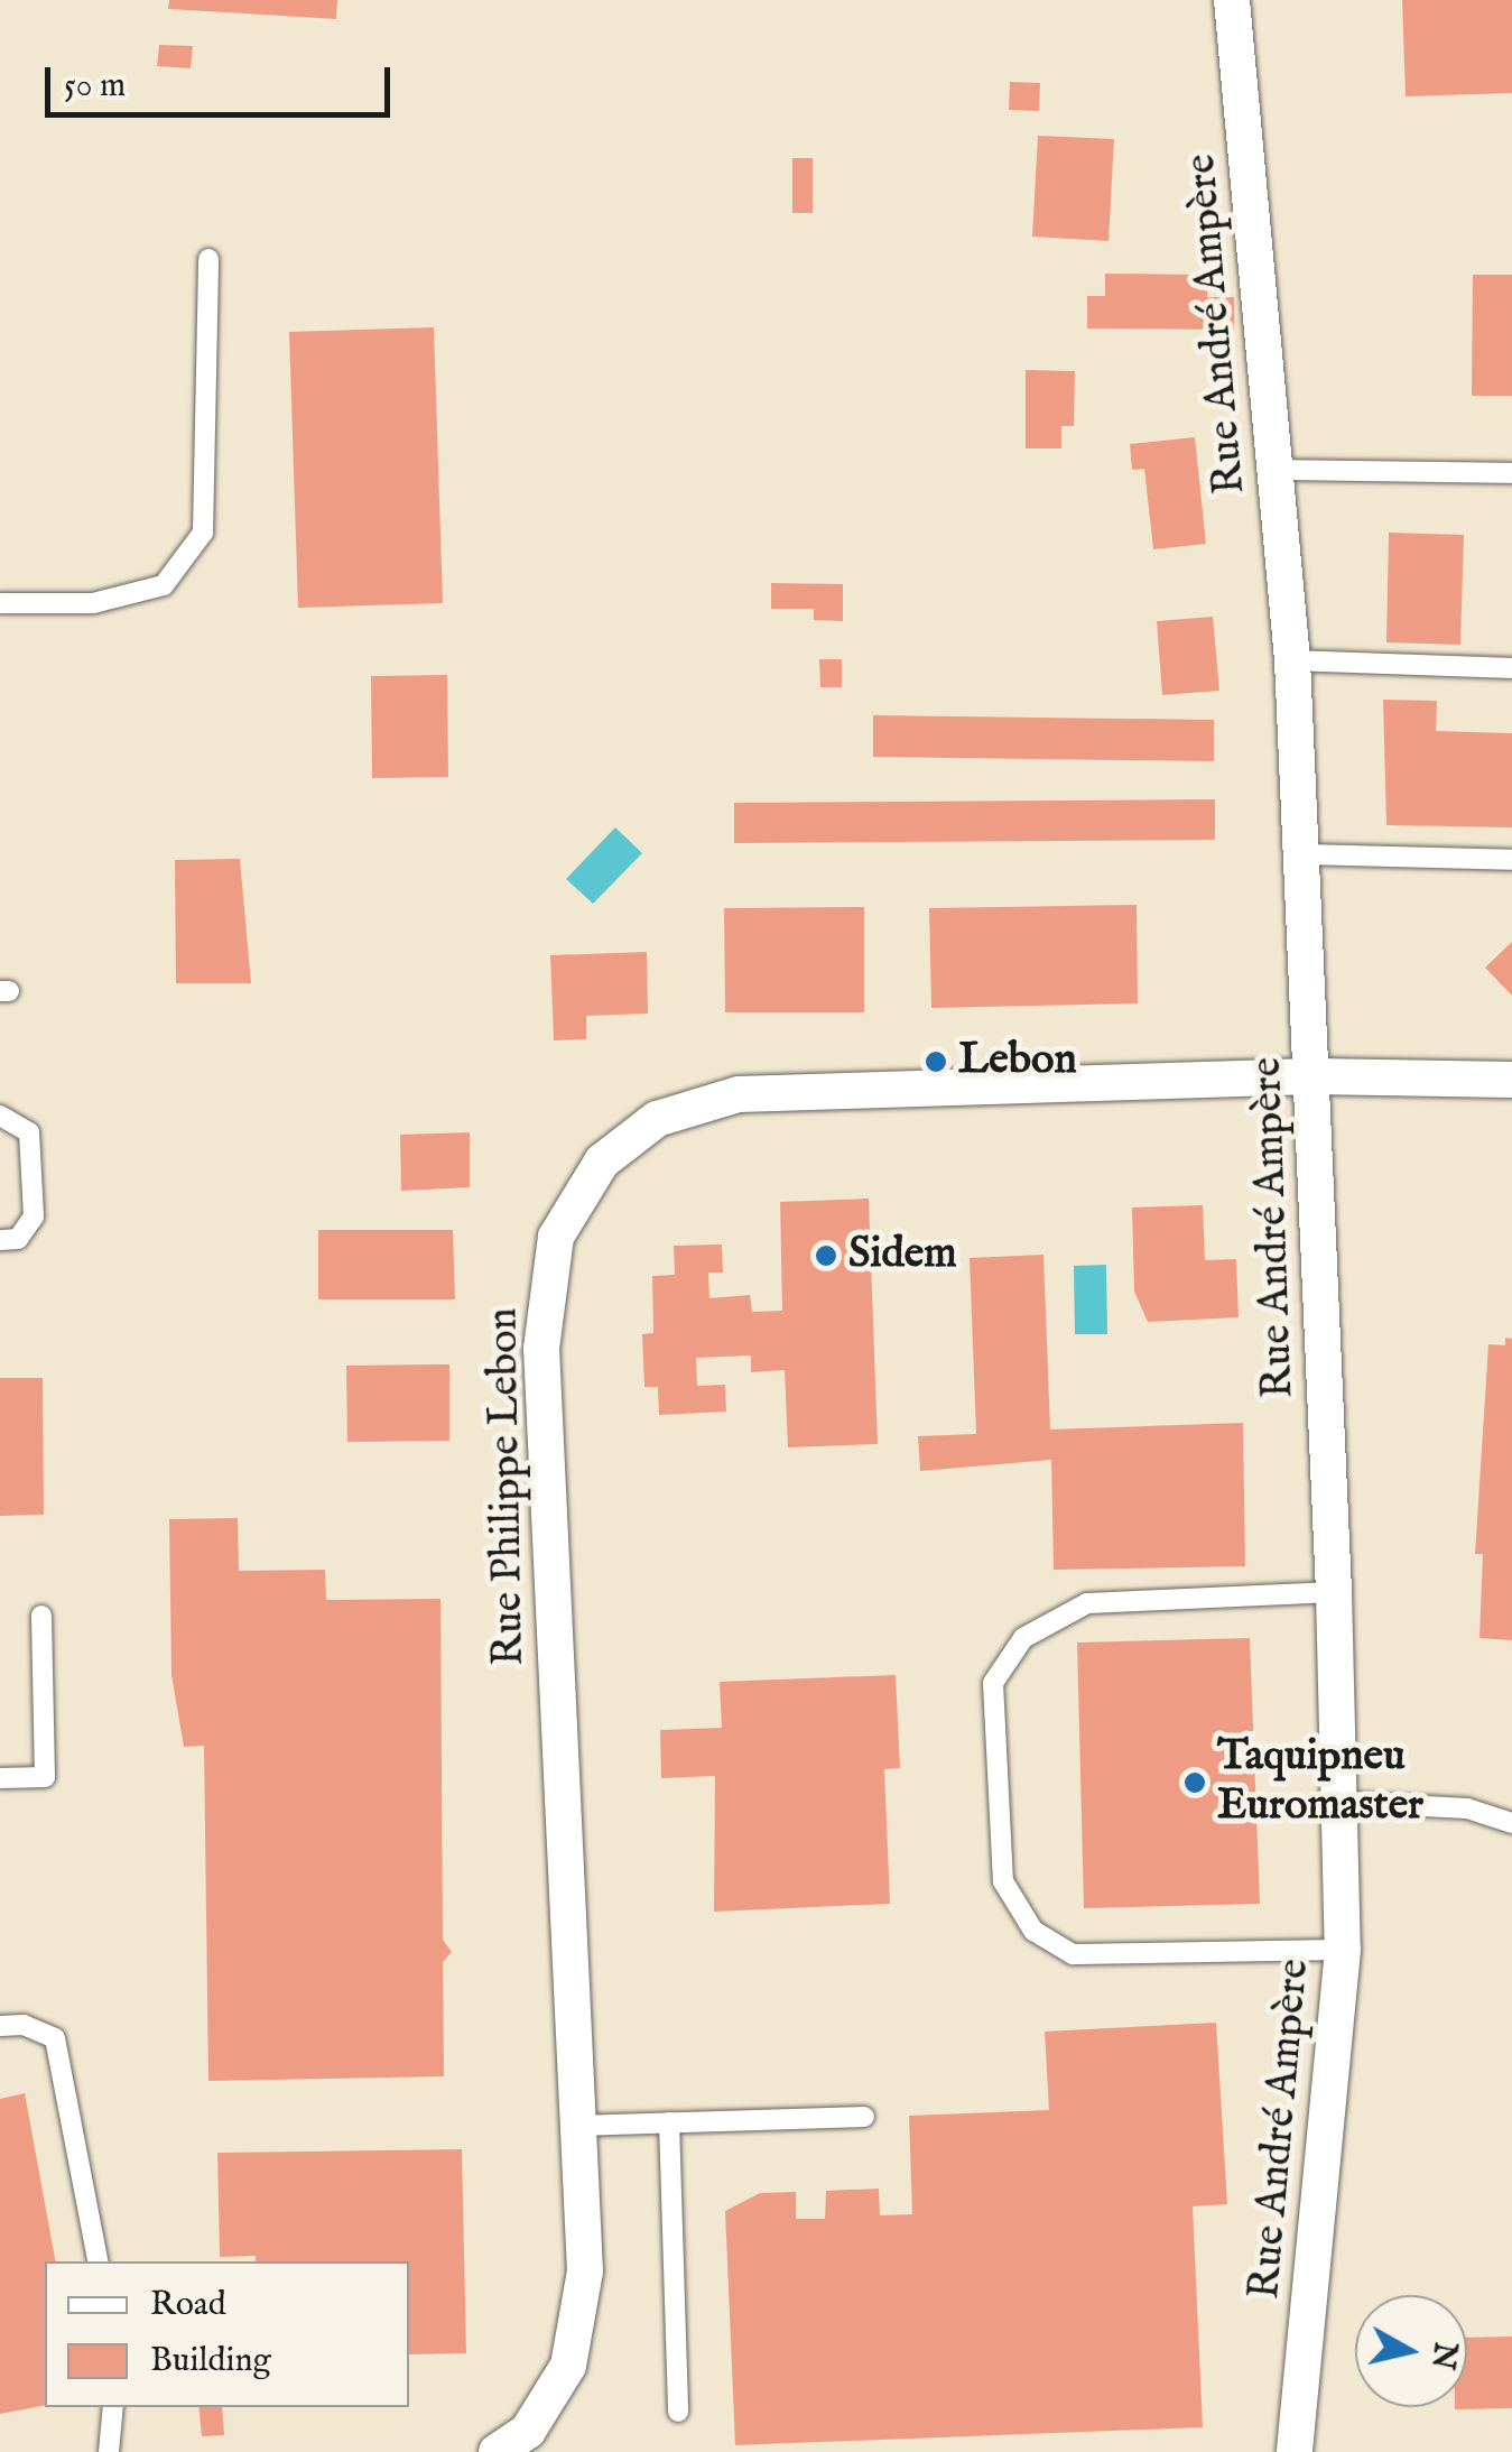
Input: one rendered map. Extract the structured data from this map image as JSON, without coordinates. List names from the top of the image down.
{
  "streets": {
    "street": ["Rue André Ampère", "Rue Philippe Lebon"]
  },
  "crossings": [
    ["Rue André Ampère", "Rue Philippe Lebon"]
  ],
  "places": ["Lebon", "Sidem", "Taquipneu Euromaster"],
  "legend": ["Road", "Building"],
  "scale_bar": "50 m",
  "north": "right"
}
